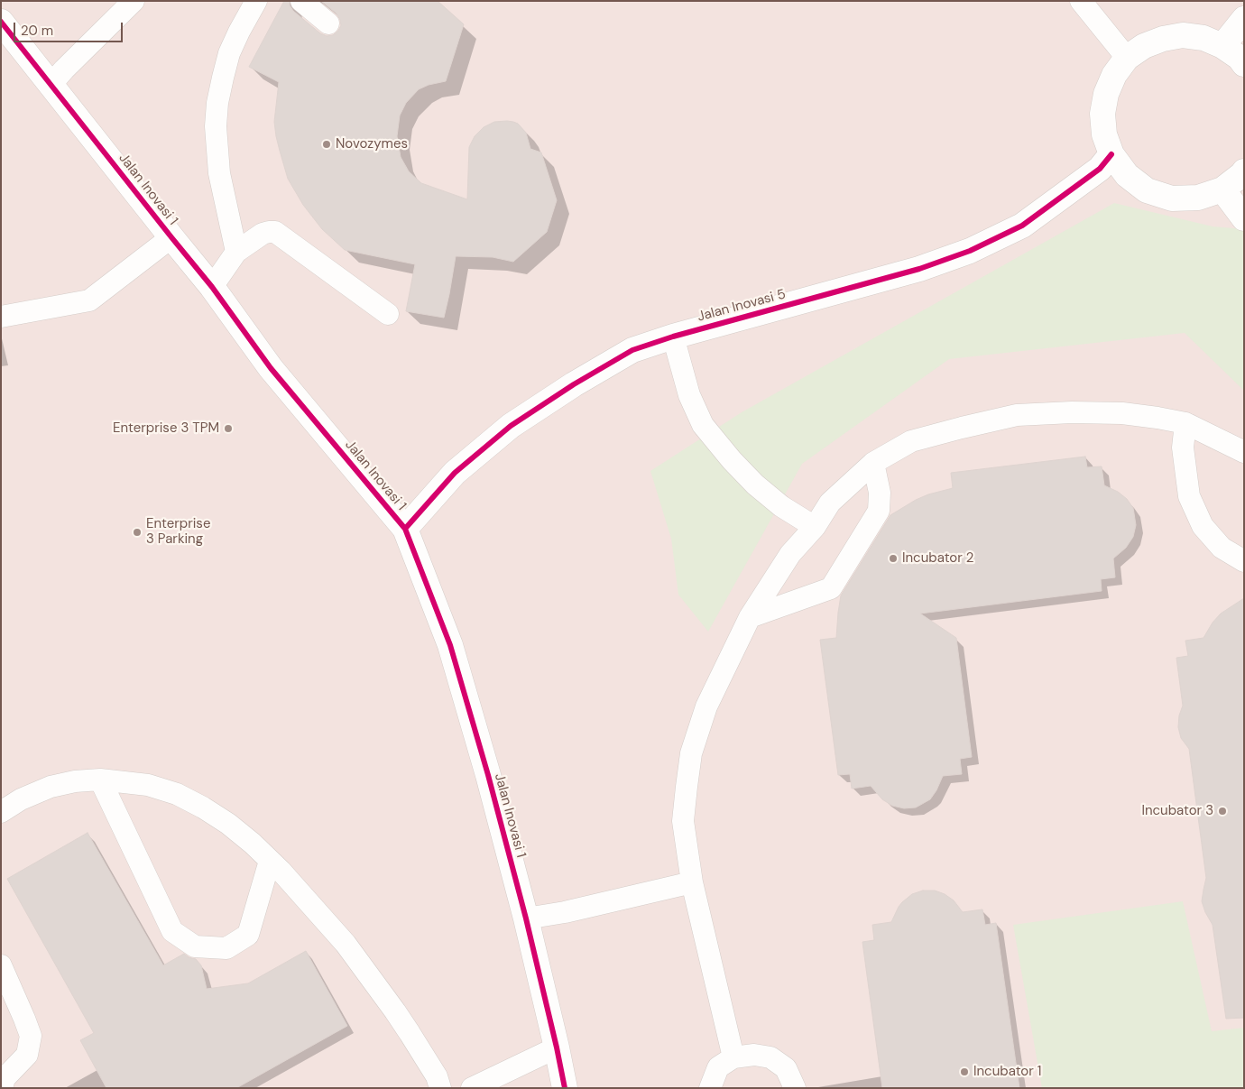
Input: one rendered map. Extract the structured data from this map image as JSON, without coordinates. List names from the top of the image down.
{
  "streets": {
    "street": ["Jalan Inovasi 1", "Jalan Inovasi 5"]
  },
  "crossings": [
    ["Jalan Inovasi 1", "Jalan Inovasi 5"]
  ],
  "places": [
    "Novozymes",
    "Enterprise 3 TPM",
    "Enterprise 3 Parking",
    "Incubator 2",
    "Incubator 3",
    "Incubator 1"
  ],
  "scale_bar": "20 m"
}
